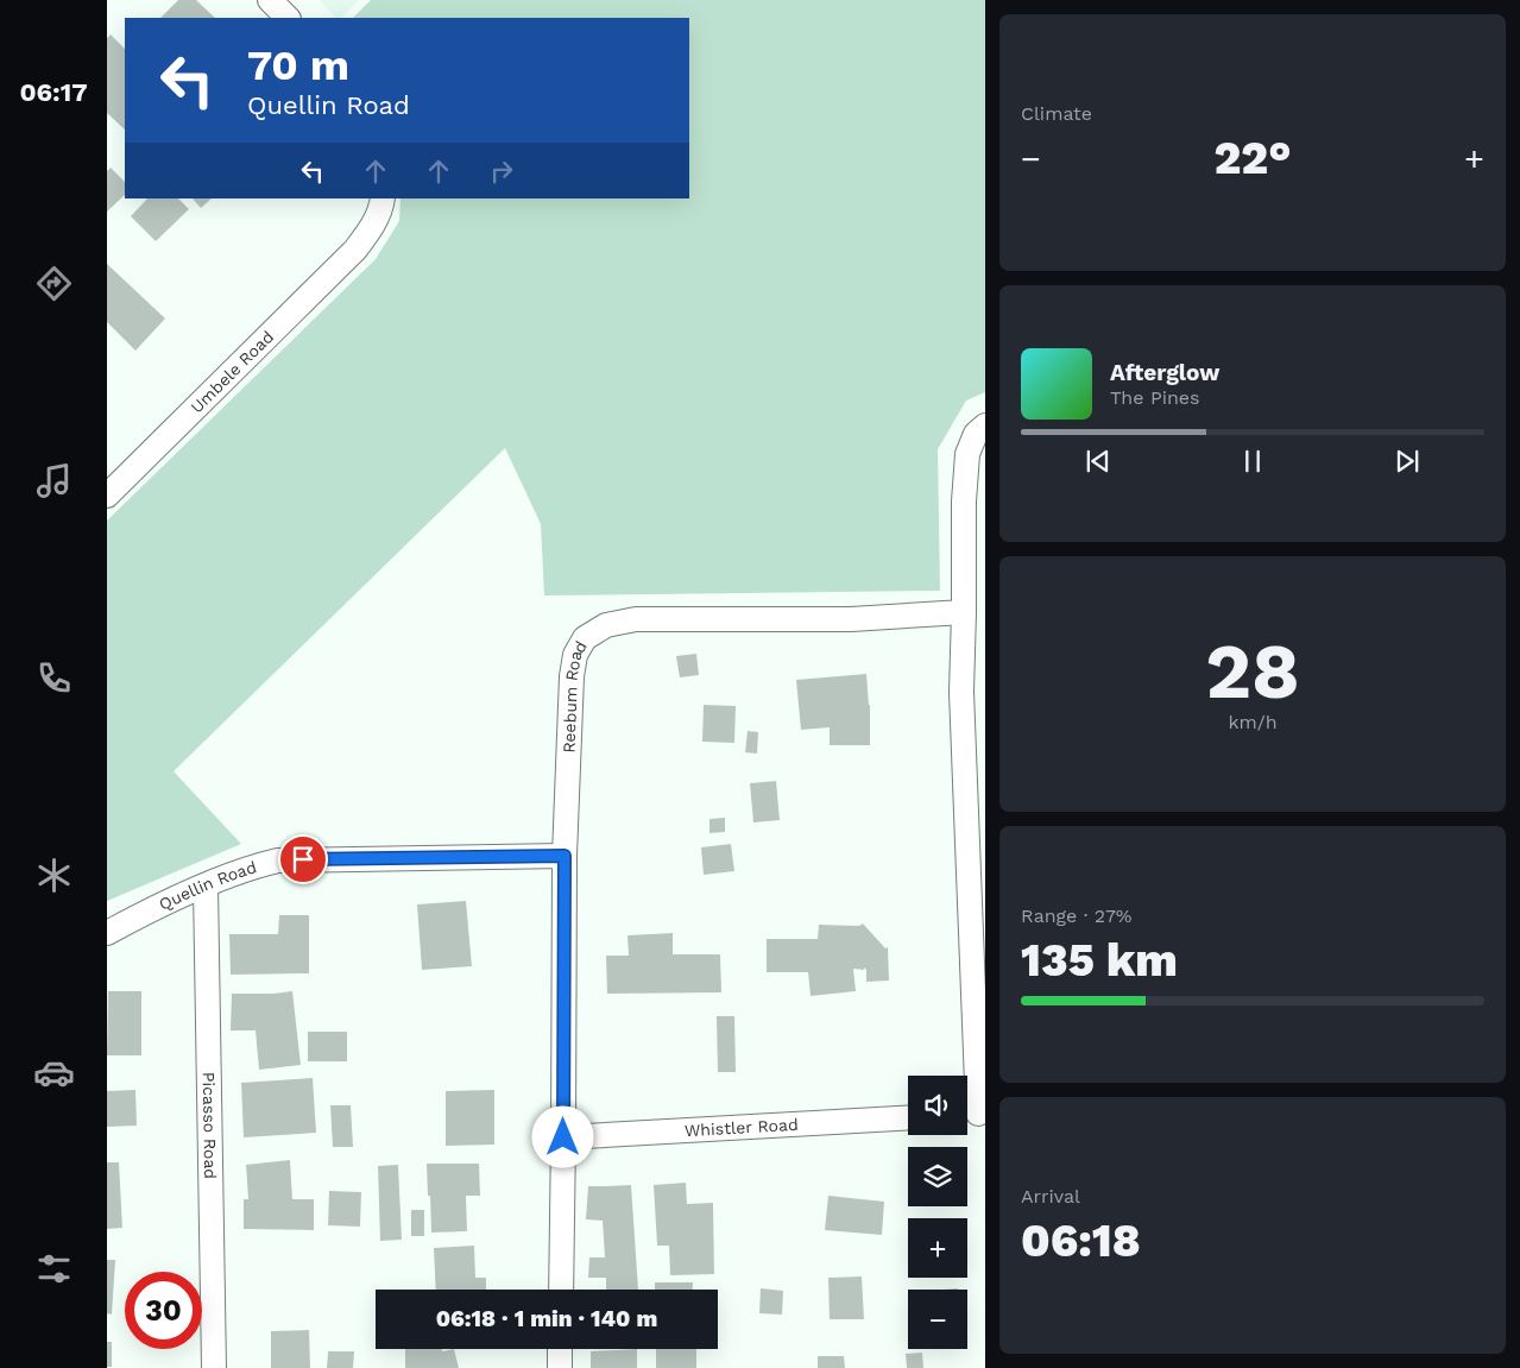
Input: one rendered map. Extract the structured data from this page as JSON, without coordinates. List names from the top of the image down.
{
  "streets": {
    "street": [
      "Umbele Road",
      "Reebum Road",
      "Quellin Road",
      "Picasso Road",
      "Whistler Road"
    ]
  },
  "crossings": [
    ["Reebum Road", "Quellin Road"],
    ["Reebum Road", "Whistler Road"],
    ["Quellin Road", "Picasso Road"]
  ],
  "page": {
    "tabs": "06:17",
    "tile": [
      "Climate",
      ["28", "km/h"],
      ["Range · 27%", "135 km"],
      ["Arrival", "06:18"]
    ],
    "turn": ["70 m", "Quellin Road"],
    "heat": ["−", "22°", "+"],
    "song": ["Afterglow", "The Pines"],
    "map_buttons": ["+", "−"],
    "limit": "30",
    "trip": "06:18 · 1 min · 140 m"
  }
}
